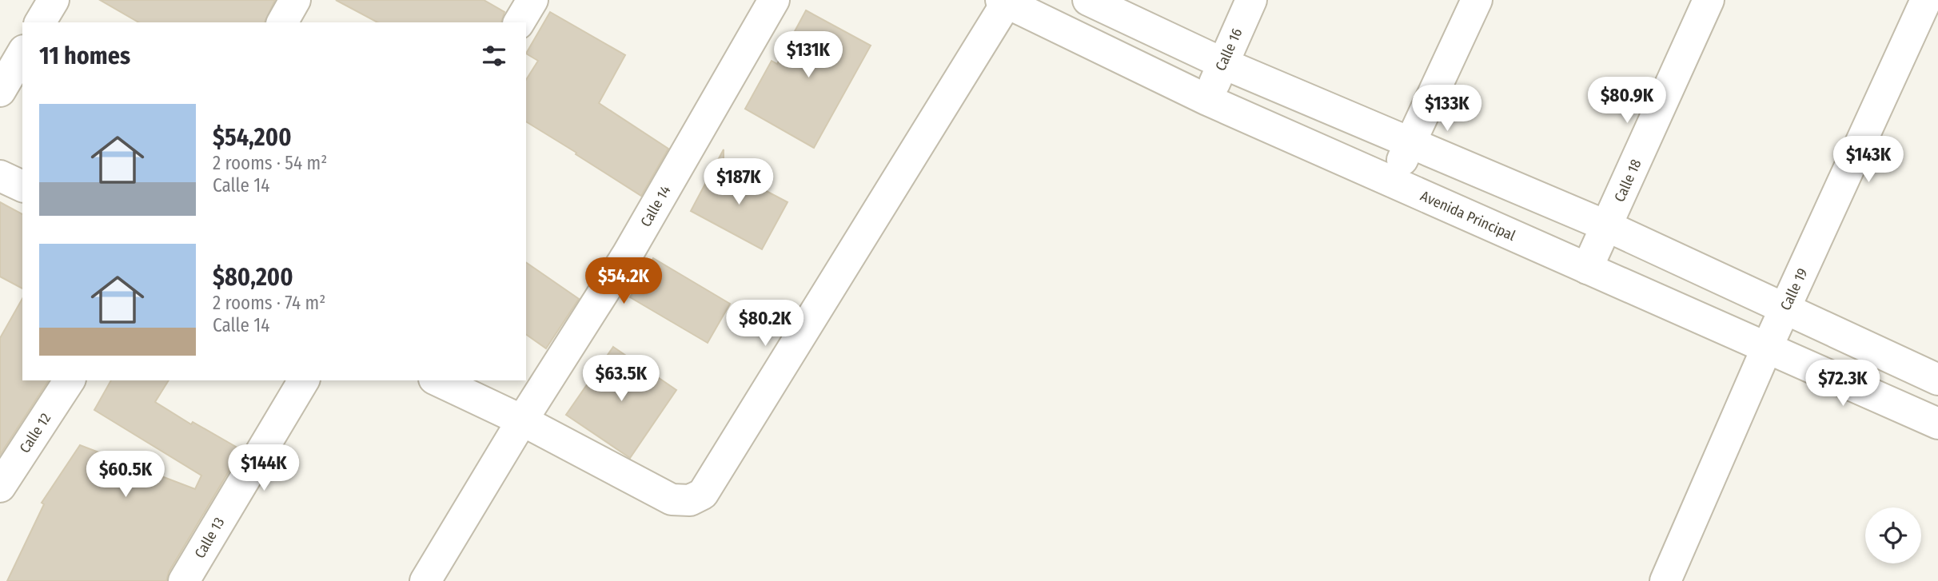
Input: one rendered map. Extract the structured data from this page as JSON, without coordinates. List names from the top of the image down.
{
  "streets": {
    "street": [
      "Calle 16",
      "Calle 18",
      "Calle 14",
      "Avenida Principal",
      "Calle 19",
      "Calle 12",
      "Calle 13"
    ]
  },
  "crossings": [
    ["Calle 16", "Avenida Principal"],
    ["Calle 18", "Avenida Principal"],
    ["Avenida Principal", "Calle 19"]
  ],
  "page": {
    "heading": "11 homes",
    "price": [
      "$131K",
      "$80.9K",
      "$133K",
      "$143K",
      "$187K",
      "$54.2K",
      "$80.2K",
      "$63.5K",
      "$72.3K",
      "$144K",
      "$60.5K"
    ],
    "list": [
      {
        "name": "$54,200",
        "note": "2 rooms · 54 m² · Calle 14"
      },
      {
        "name": "$80,200",
        "note": "2 rooms · 74 m² · Calle 14"
      }
    ]
  }
}
